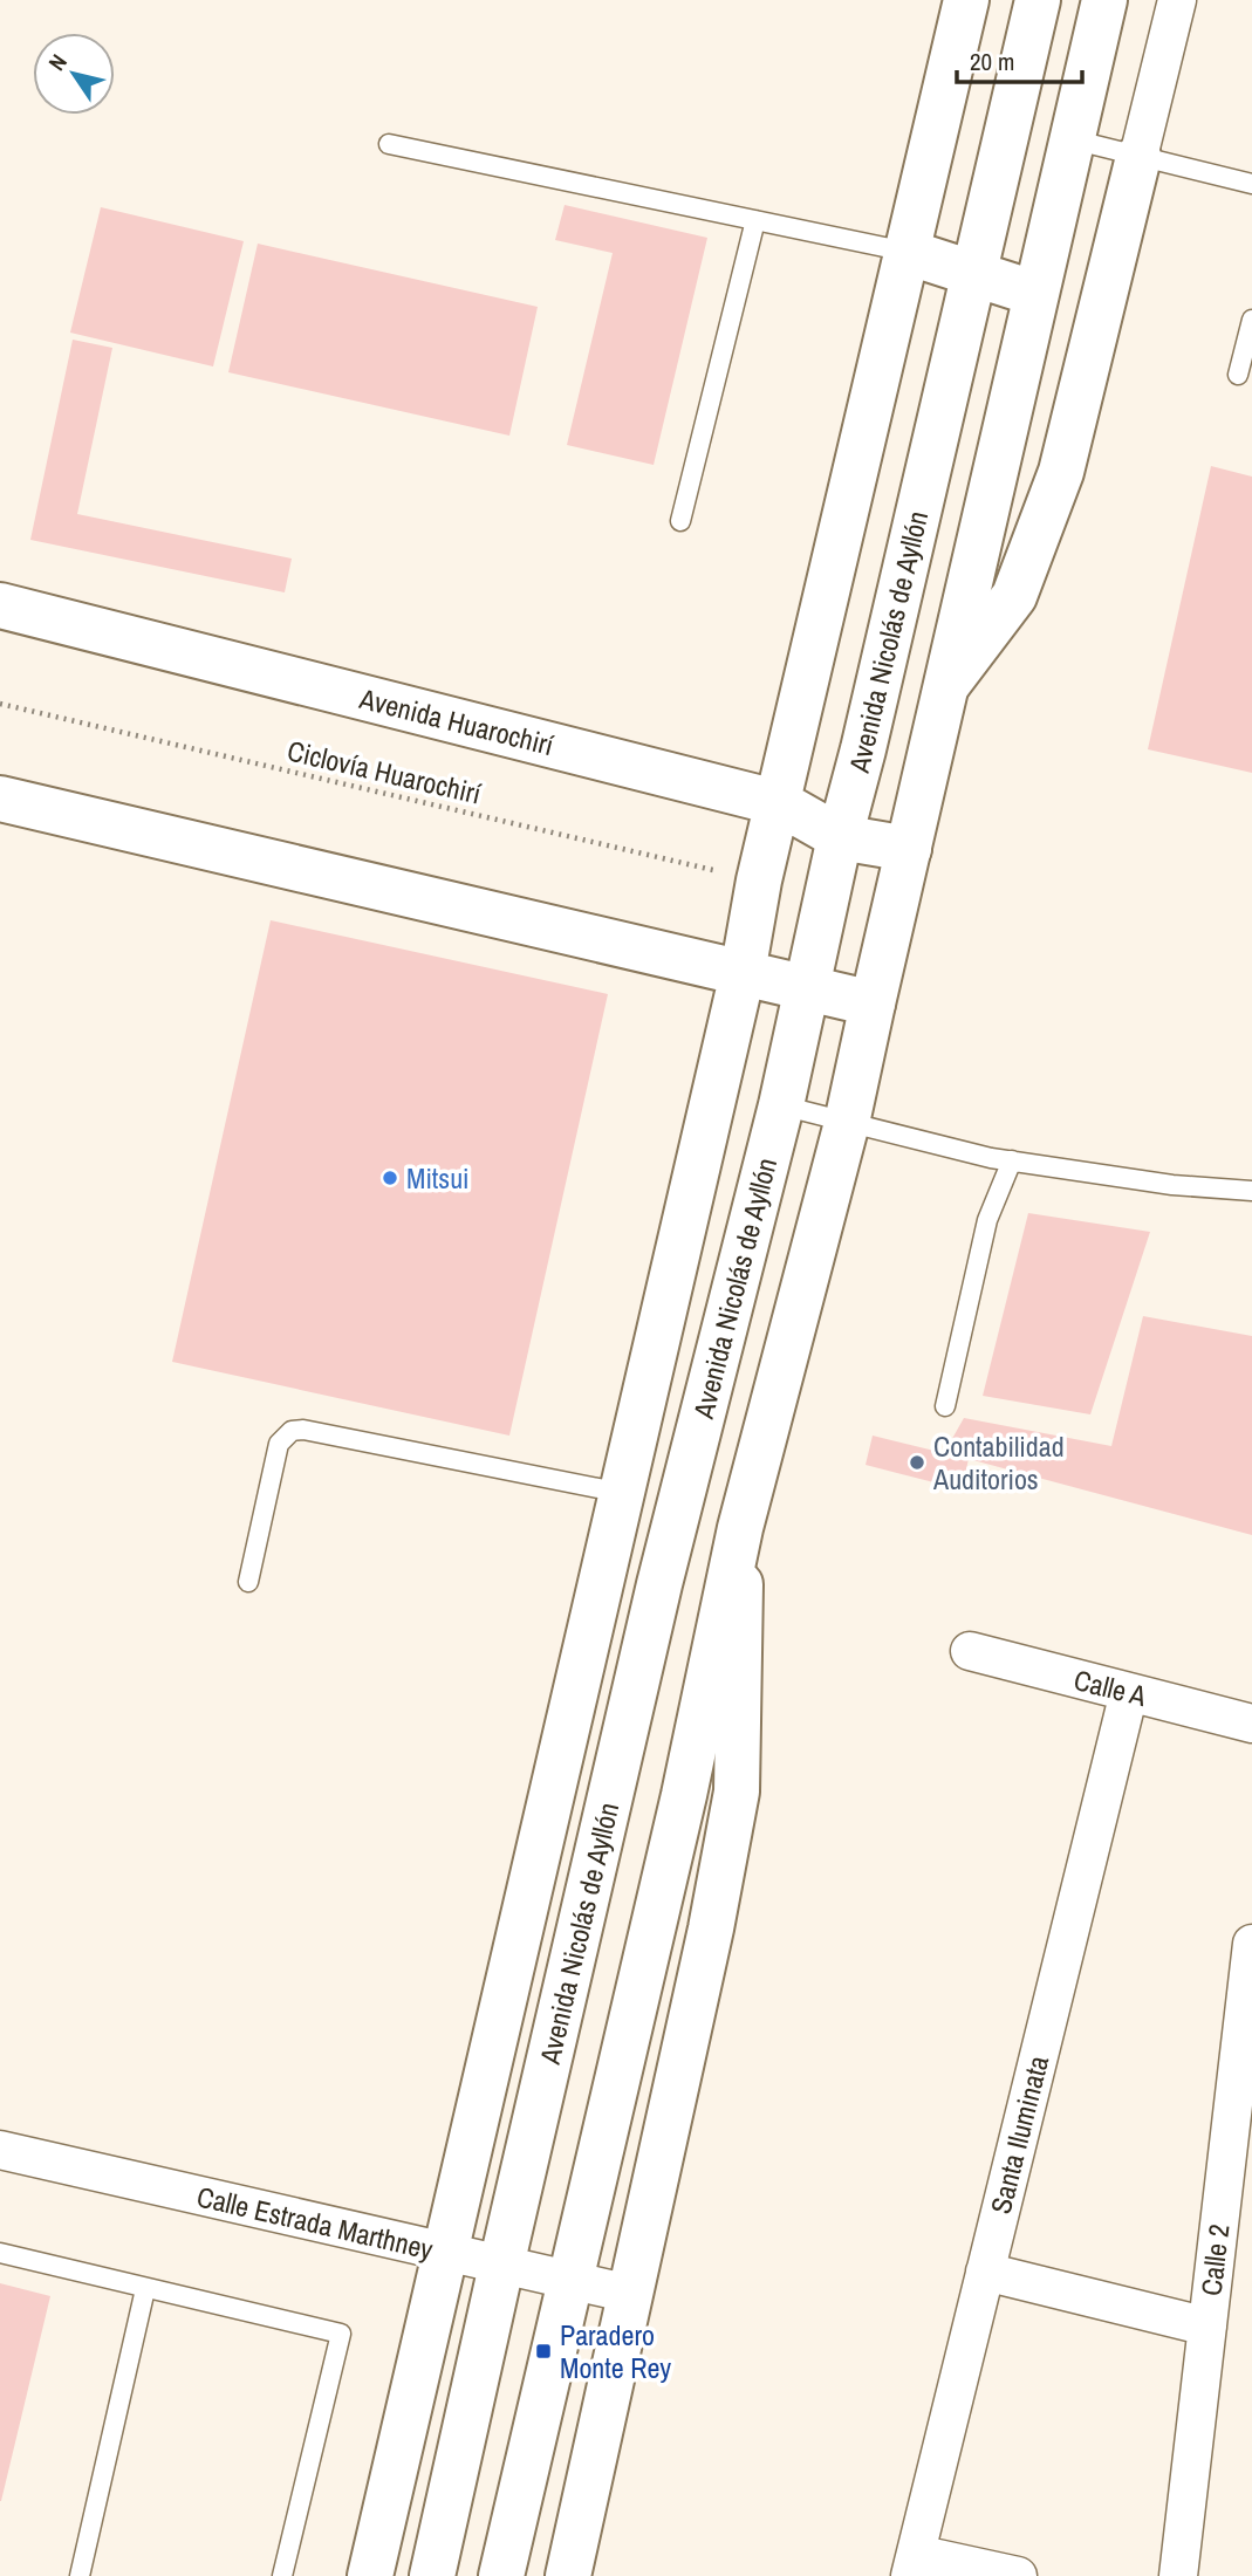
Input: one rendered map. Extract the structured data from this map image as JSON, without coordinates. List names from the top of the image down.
{
  "streets": {
    "main road": ["Avenida Nicolás de Ayllón", "Avenida Huarochirí"],
    "street": [
      "Calle A",
      "Santa Iluminata",
      "Calle Estrada Marthney",
      "Calle 2"
    ],
    "path": ["Ciclovía Huarochirí"]
  },
  "crossings": [
    ["Avenida Nicolás de Ayllón", "Avenida Huarochirí"],
    ["Avenida Nicolás de Ayllón", "Ciclovía Huarochirí"],
    ["Avenida Nicolás de Ayllón", "Calle Estrada Marthney"],
    ["Calle A", "Santa Iluminata"]
  ],
  "places": {
    "other": ["Mitsui", "Contabilidad Auditorios"],
    "transit": ["Paradero Monte Rey"]
  },
  "scale_bar": "20 m",
  "north": "top left"
}
